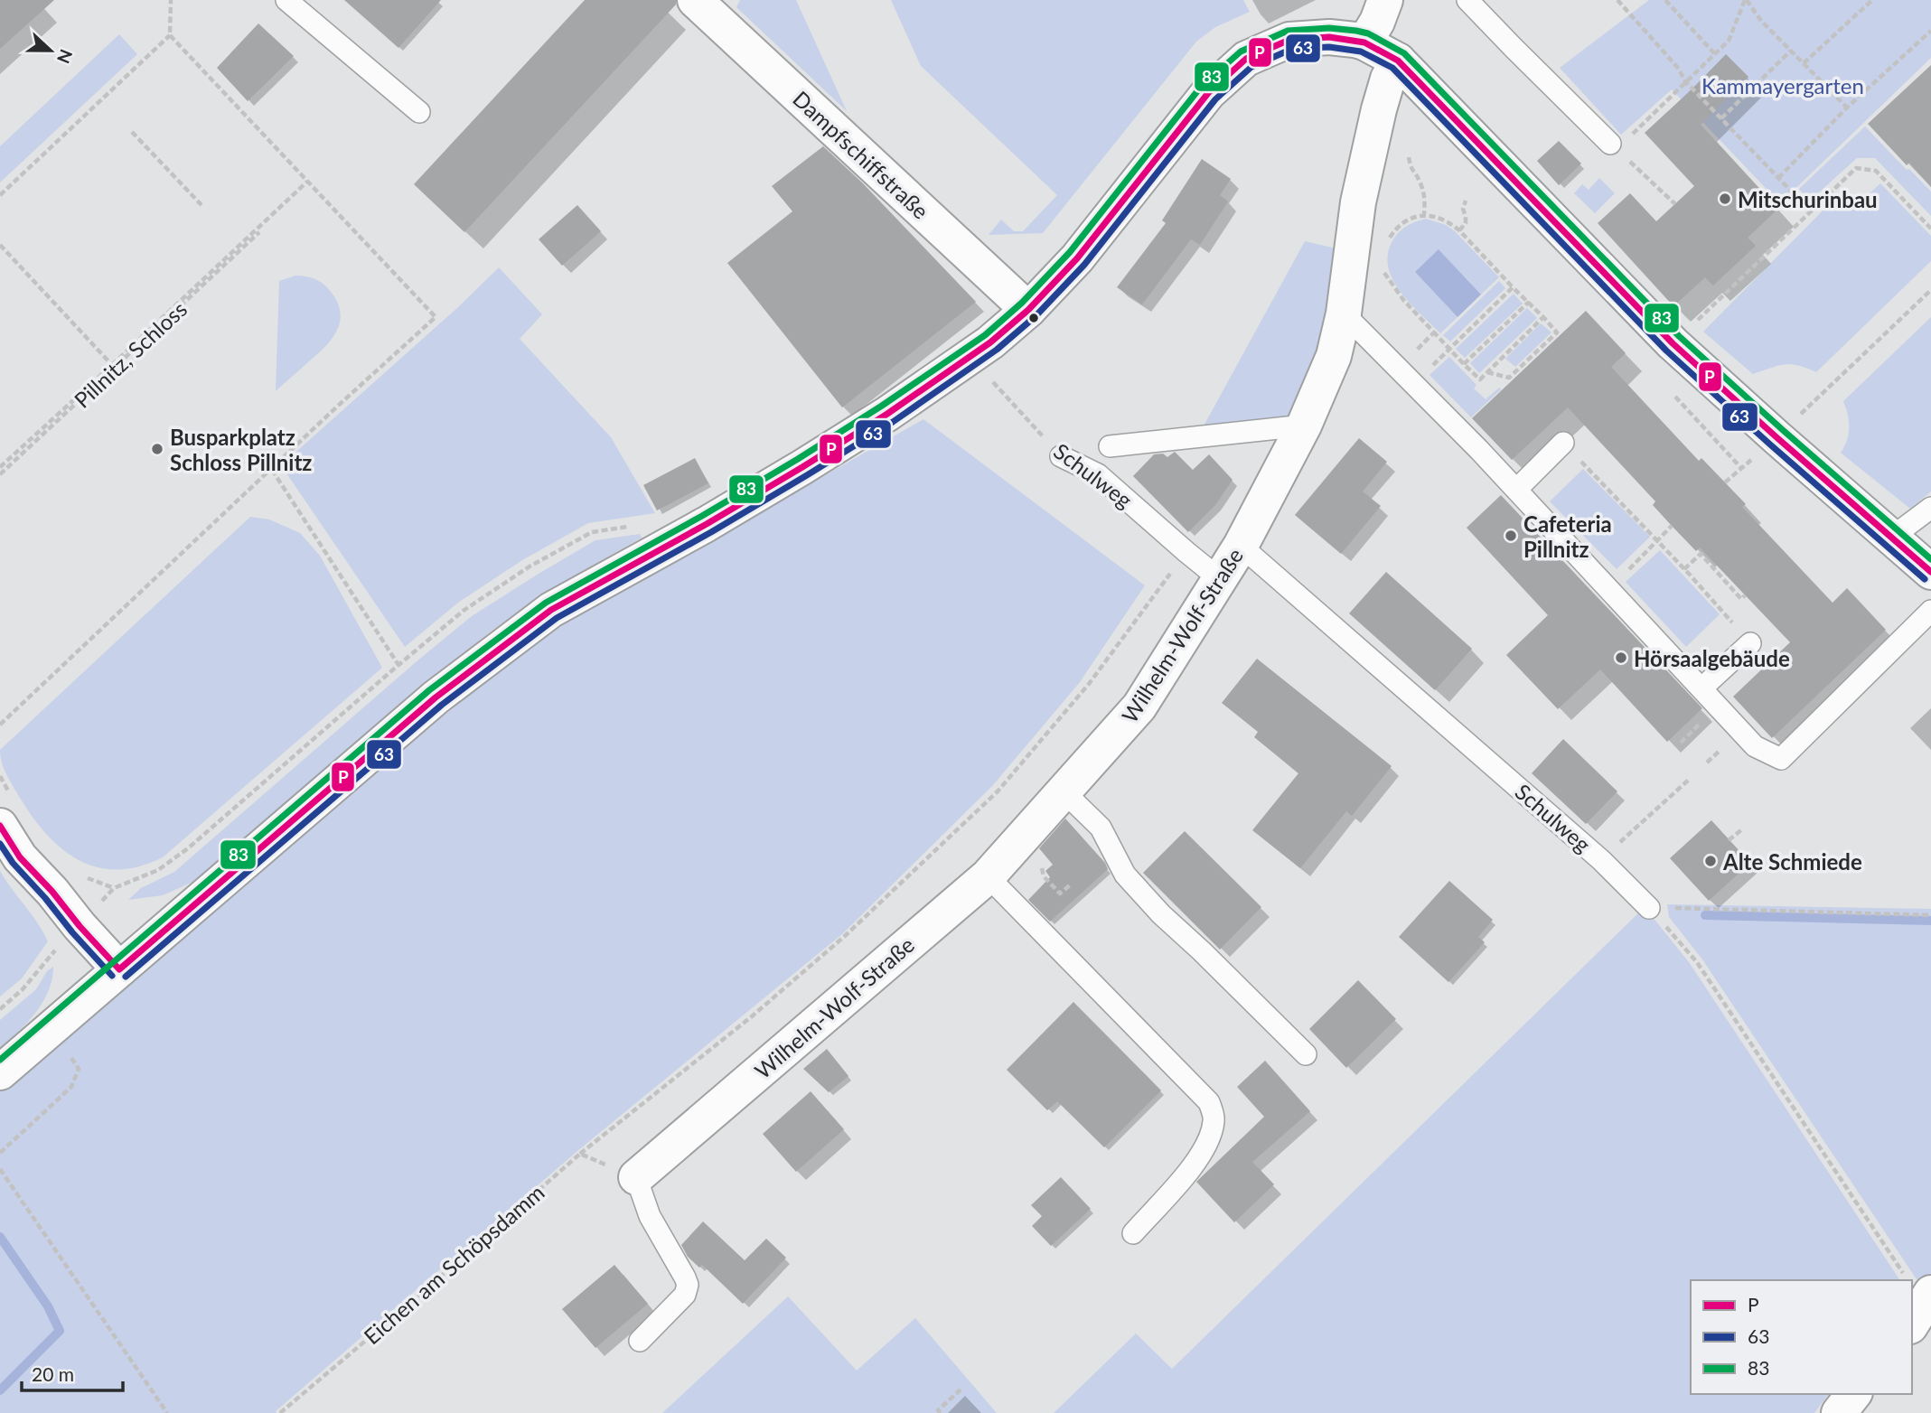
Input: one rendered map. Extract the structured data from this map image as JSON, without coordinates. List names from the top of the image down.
{
  "streets": {
    "main road": ["Dampfschiffstraße", "Wilhelm-Wolf-Straße"],
    "lane": ["Schulweg"],
    "path": ["Pillnitz, Schloss", "Eichen am Schöpsdamm"]
  },
  "crossings": [
    ["Schulweg", "Wilhelm-Wolf-Straße"],
    ["Schulweg", "Eichen am Schöpsdamm"]
  ],
  "parks": ["Kammayergarten"],
  "places": [
    "Mitschurinbau",
    "Busparkplatz Schloss Pillnitz",
    "Cafeteria Pillnitz",
    "Hörsaalgebäude",
    "Alte Schmiede"
  ],
  "lines": ["transit line 83", "transit line P", "transit line 63"],
  "legend": ["P", "63", "83"],
  "scale_bar": "20 m",
  "north": "right"
}
